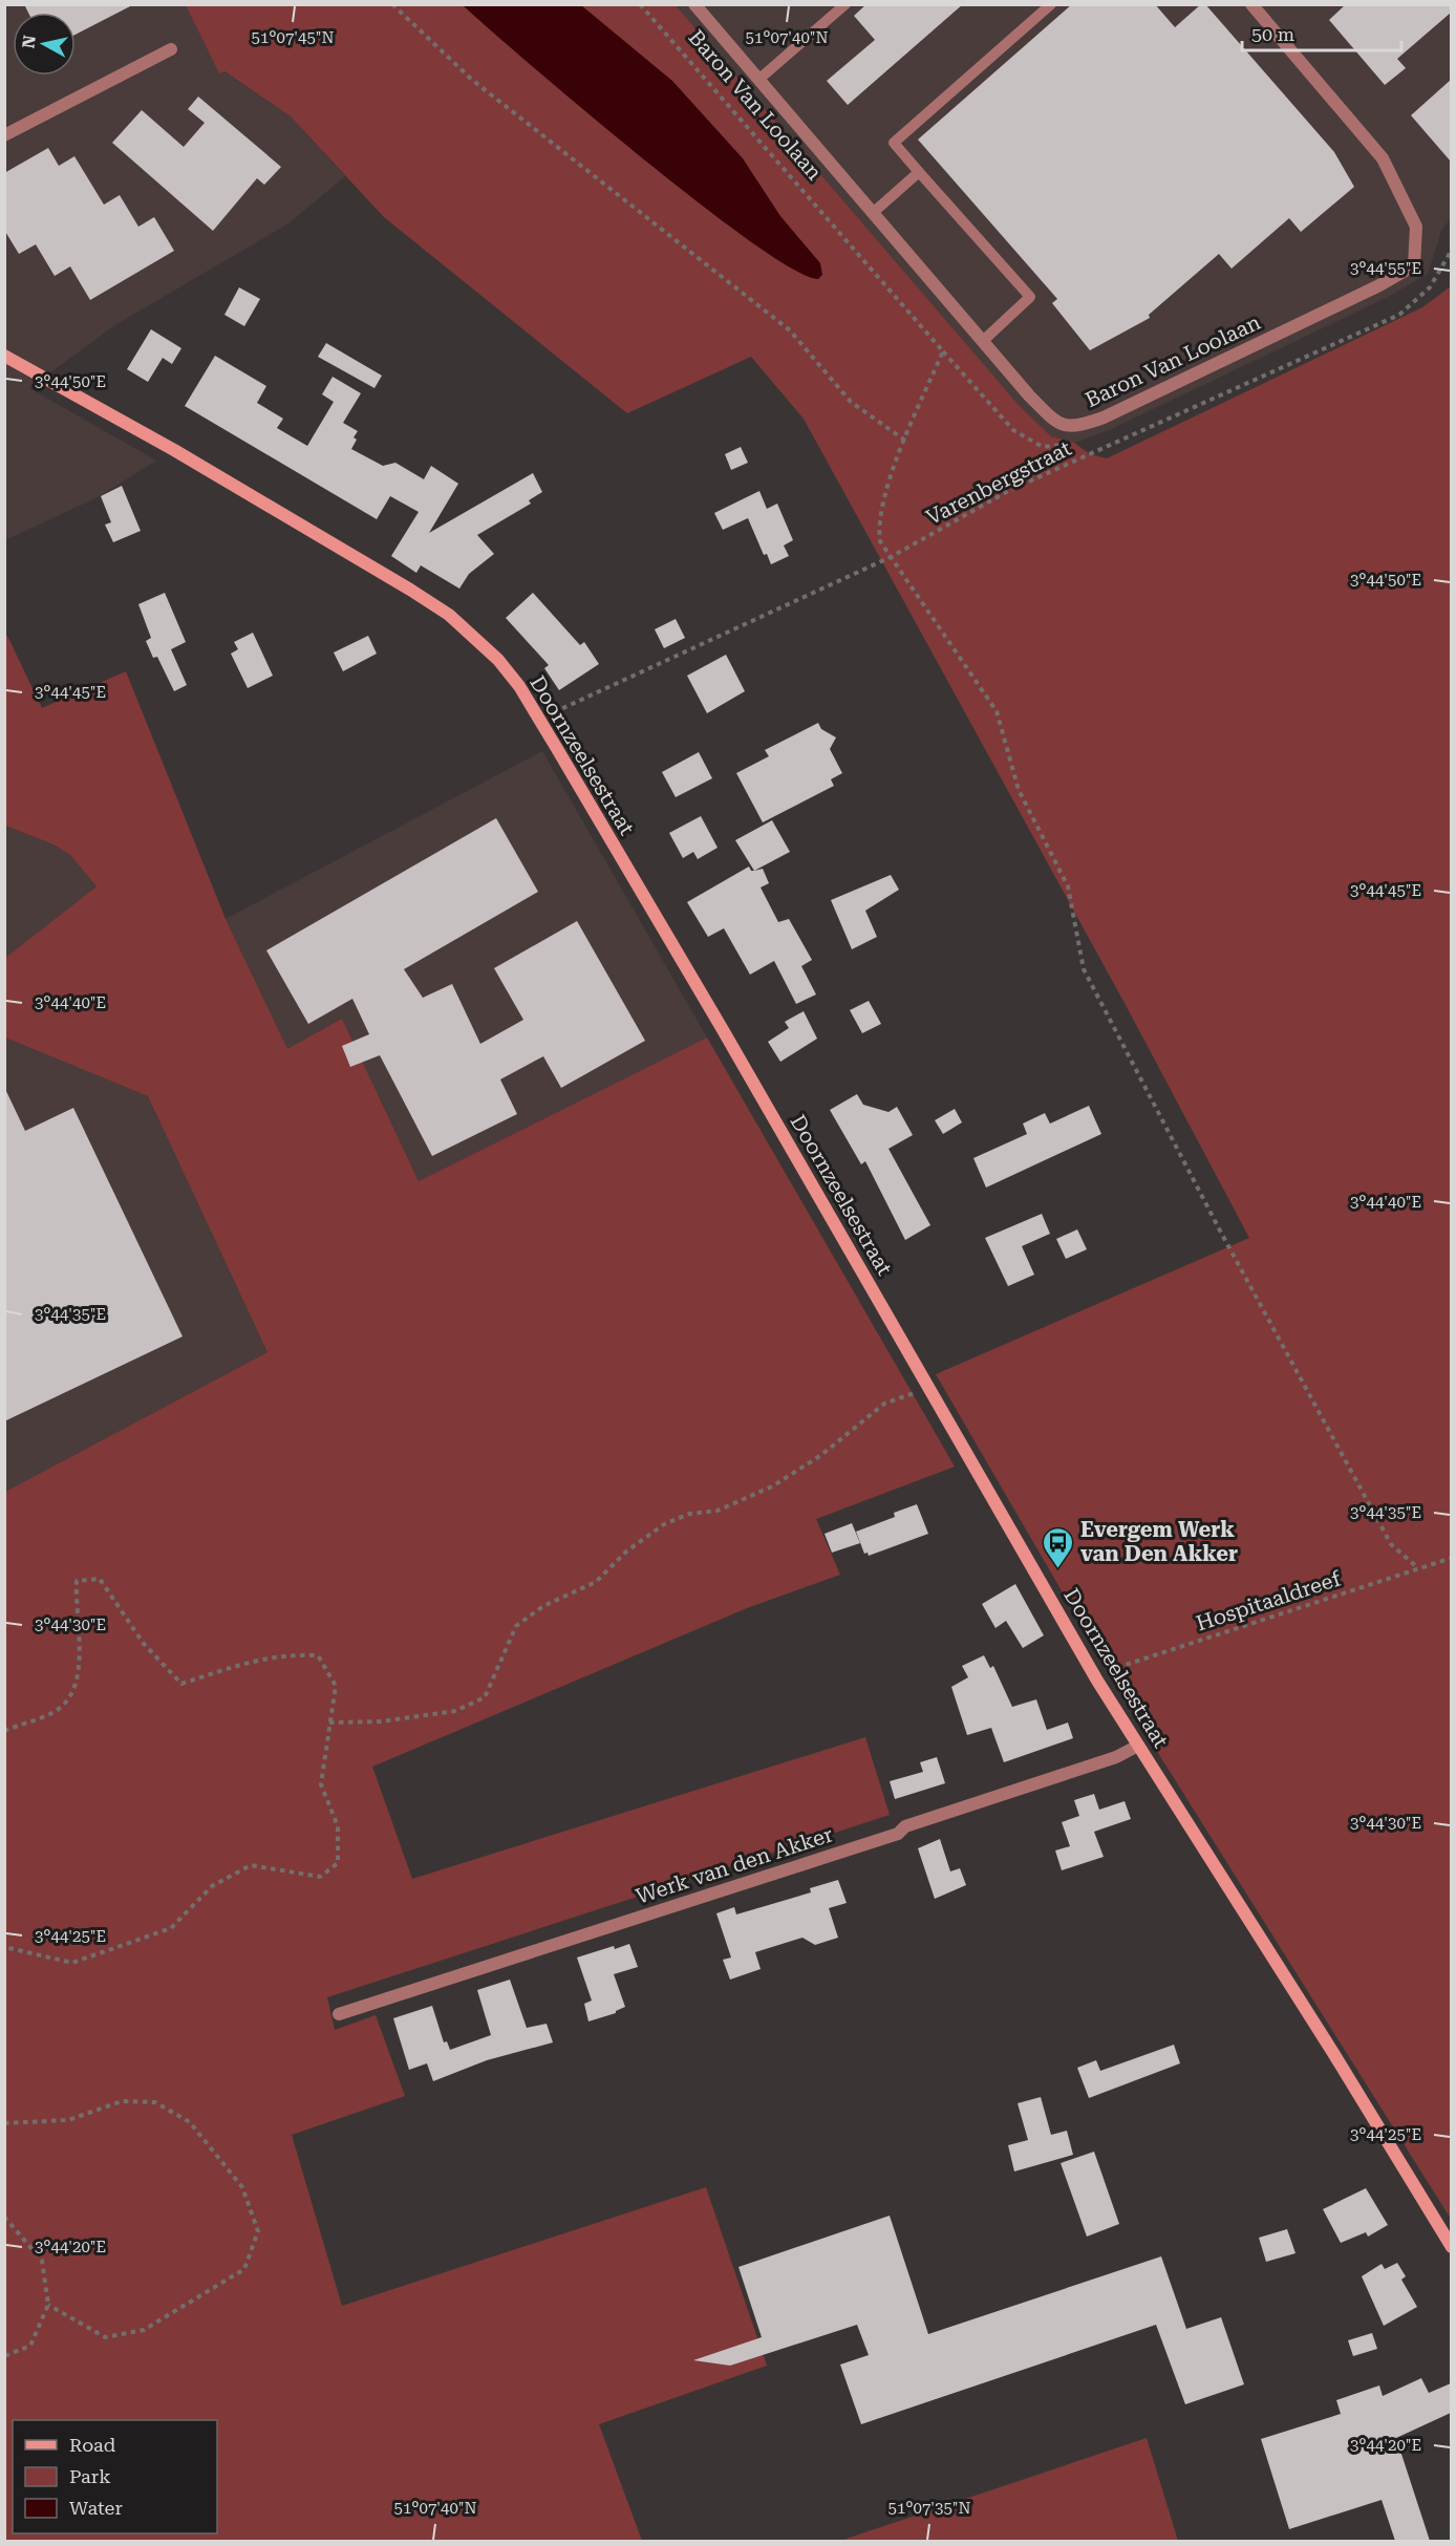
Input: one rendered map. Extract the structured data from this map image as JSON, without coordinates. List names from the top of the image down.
{
  "streets": {
    "main road": ["Doornzeelsestraat"],
    "street": ["Baron Van Loolaan", "Werk van den Akker"],
    "path": ["Varenbergstraat", "Hospitaaldreef"]
  },
  "crossings": [
    ["Varenbergstraat", "Doornzeelsestraat"],
    ["Doornzeelsestraat", "Hospitaaldreef"],
    ["Doornzeelsestraat", "Werk van den Akker"]
  ],
  "places": {
    "bus stop": ["Evergem Werk van Den Akker"]
  },
  "legend": ["Road", "Park", "Water"],
  "scale_bar": "50 m",
  "north": "left",
  "coordinates": [
    "51°07'45\"N",
    "51°07'40\"N",
    "3°44'55\"E",
    "3°44'50\"E",
    "3°44'45\"E",
    "3°44'40\"E",
    "3°44'35\"E",
    "3°44'30\"E",
    "3°44'25\"E",
    "3°44'20\"E",
    "51°07'35\"N"
  ]
}
